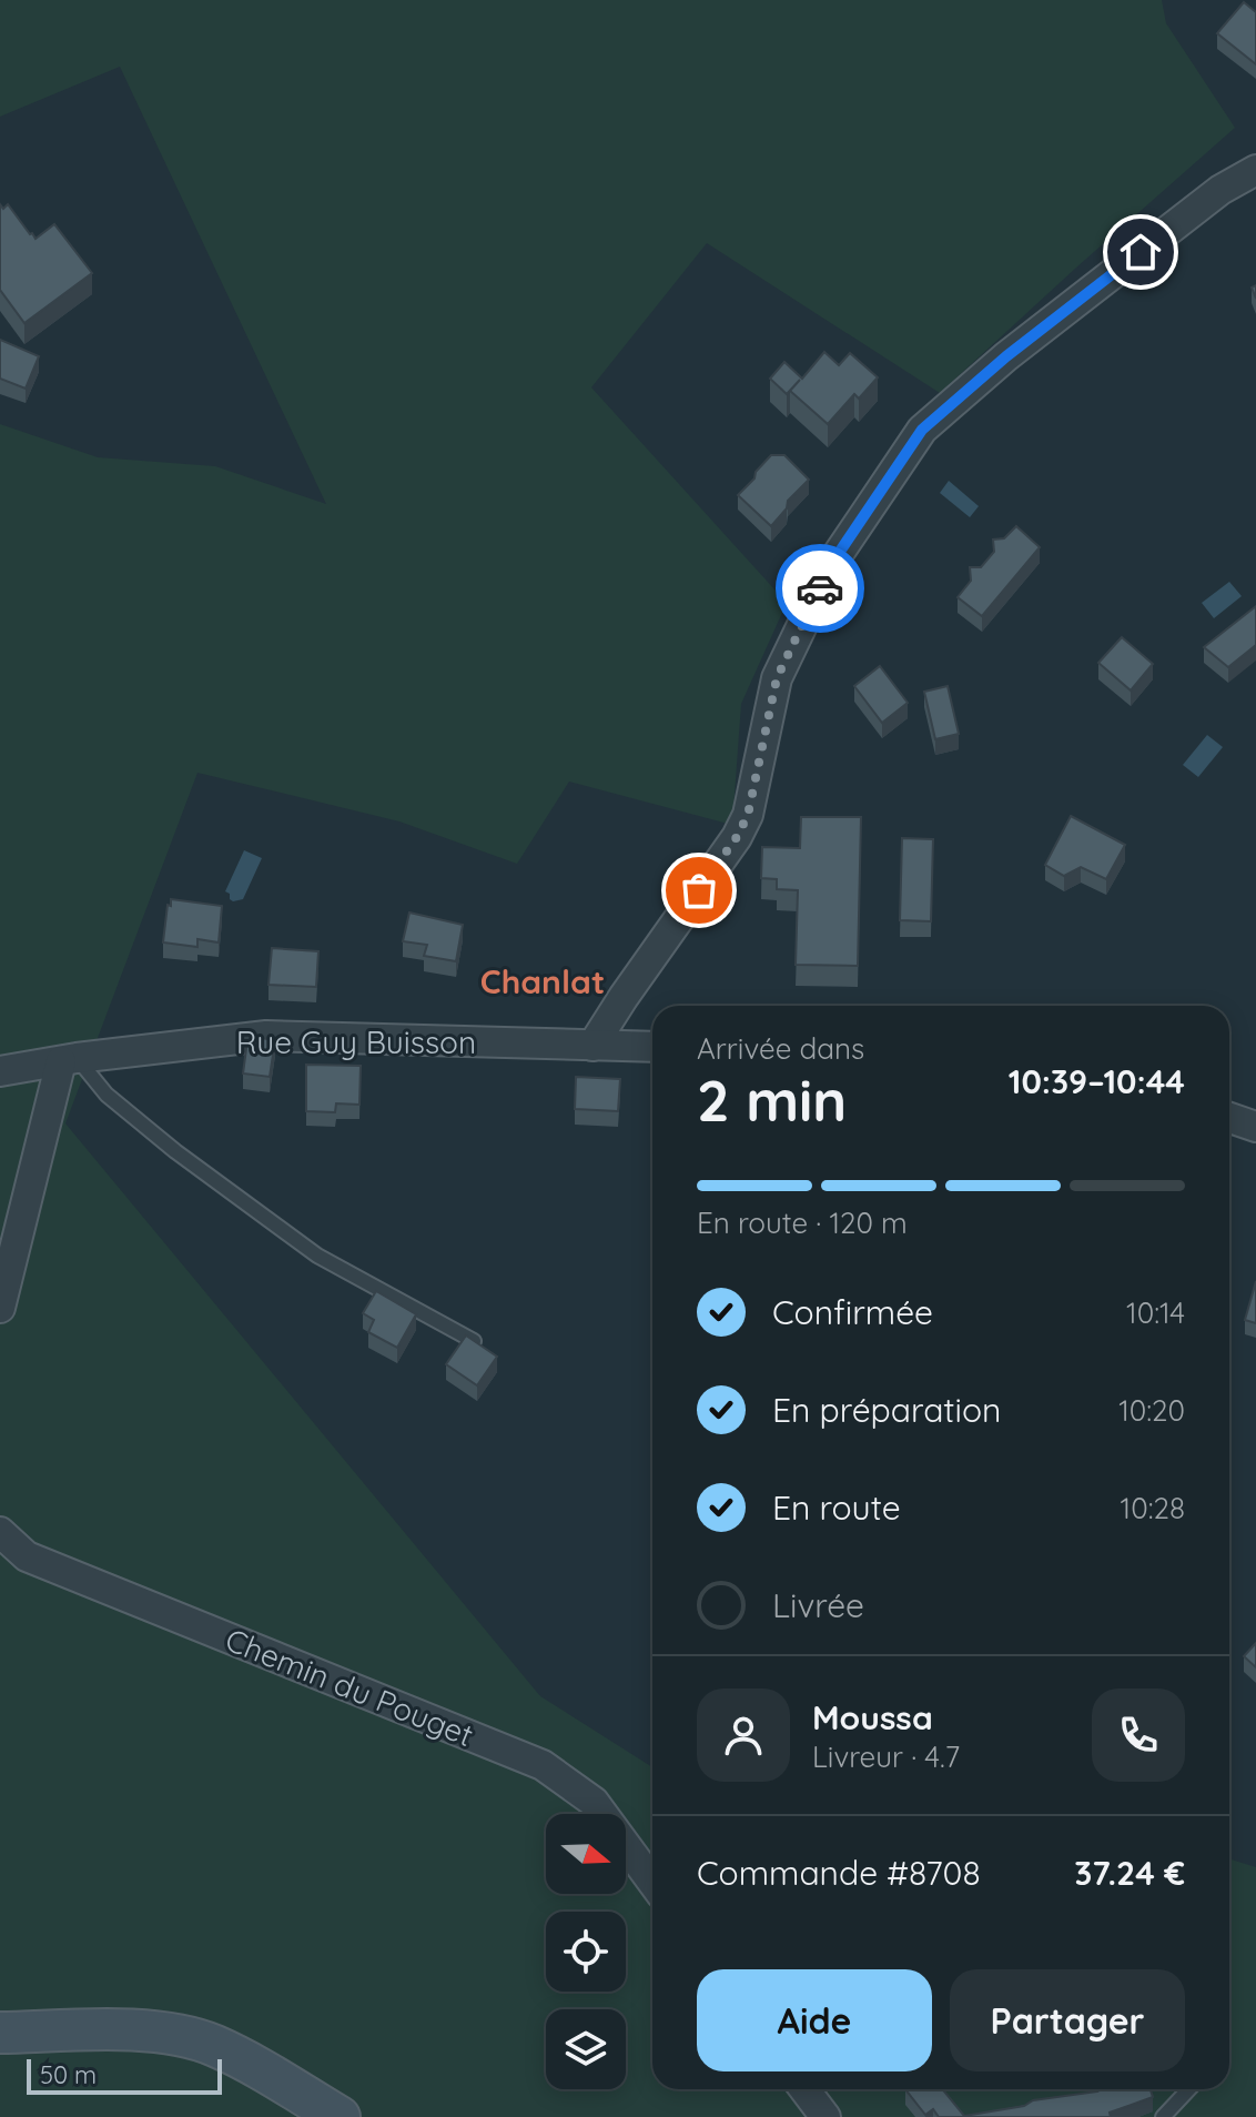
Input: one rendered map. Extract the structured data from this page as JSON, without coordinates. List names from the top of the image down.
{
  "streets": {
    "street": ["Rue Guy Buisson", "Chemin du Pouget"]
  },
  "districts": ["Chanlat"],
  "scale_bar": "50 m",
  "north": "right",
  "page": {
    "heading": ["2 min", "Arrivée dans", "10:39–10:44"],
    "panel": [
      "Moussa",
      "Livreur · 4.7",
      "Commande #8708",
      "37.24 €"
    ],
    "bar": "En route · 120 m",
    "list": [
      ["Confirmée", "10:14"],
      ["En préparation", "10:20"],
      ["En route", "10:28"],
      "Livrée"
    ],
    "buttons": ["Aide", "Partager"],
    "scale": "50 m"
  }
}
